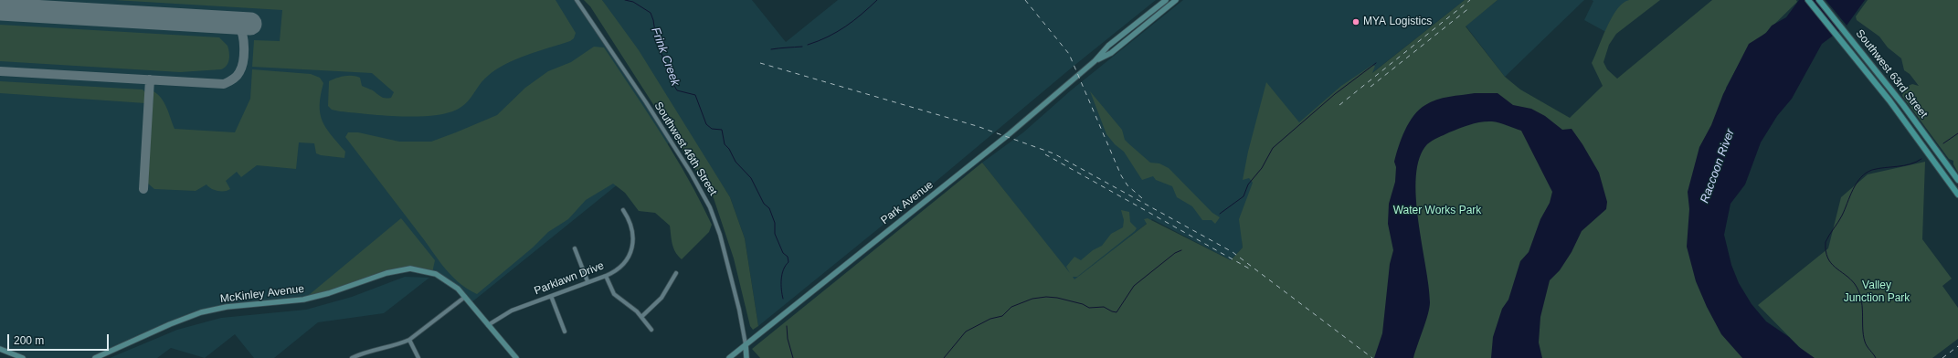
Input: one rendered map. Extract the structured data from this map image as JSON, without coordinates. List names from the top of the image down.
{
  "streets": {
    "main road": ["Southwest 63rd Street", "Park Avenue", "McKinley Avenue"],
    "street": ["Southwest 46th Street", "Parklawn Drive"]
  },
  "crossings": [
    ["Southwest 46th Street", "Park Avenue"],
    ["Parklawn Drive", "McKinley Avenue"]
  ],
  "water": ["Frink Creek", "Raccoon River"],
  "parks": ["Water Works Park", "Valley Junction Park"],
  "places": ["MYA Logistics"],
  "scale_bar": "200 m"
}
